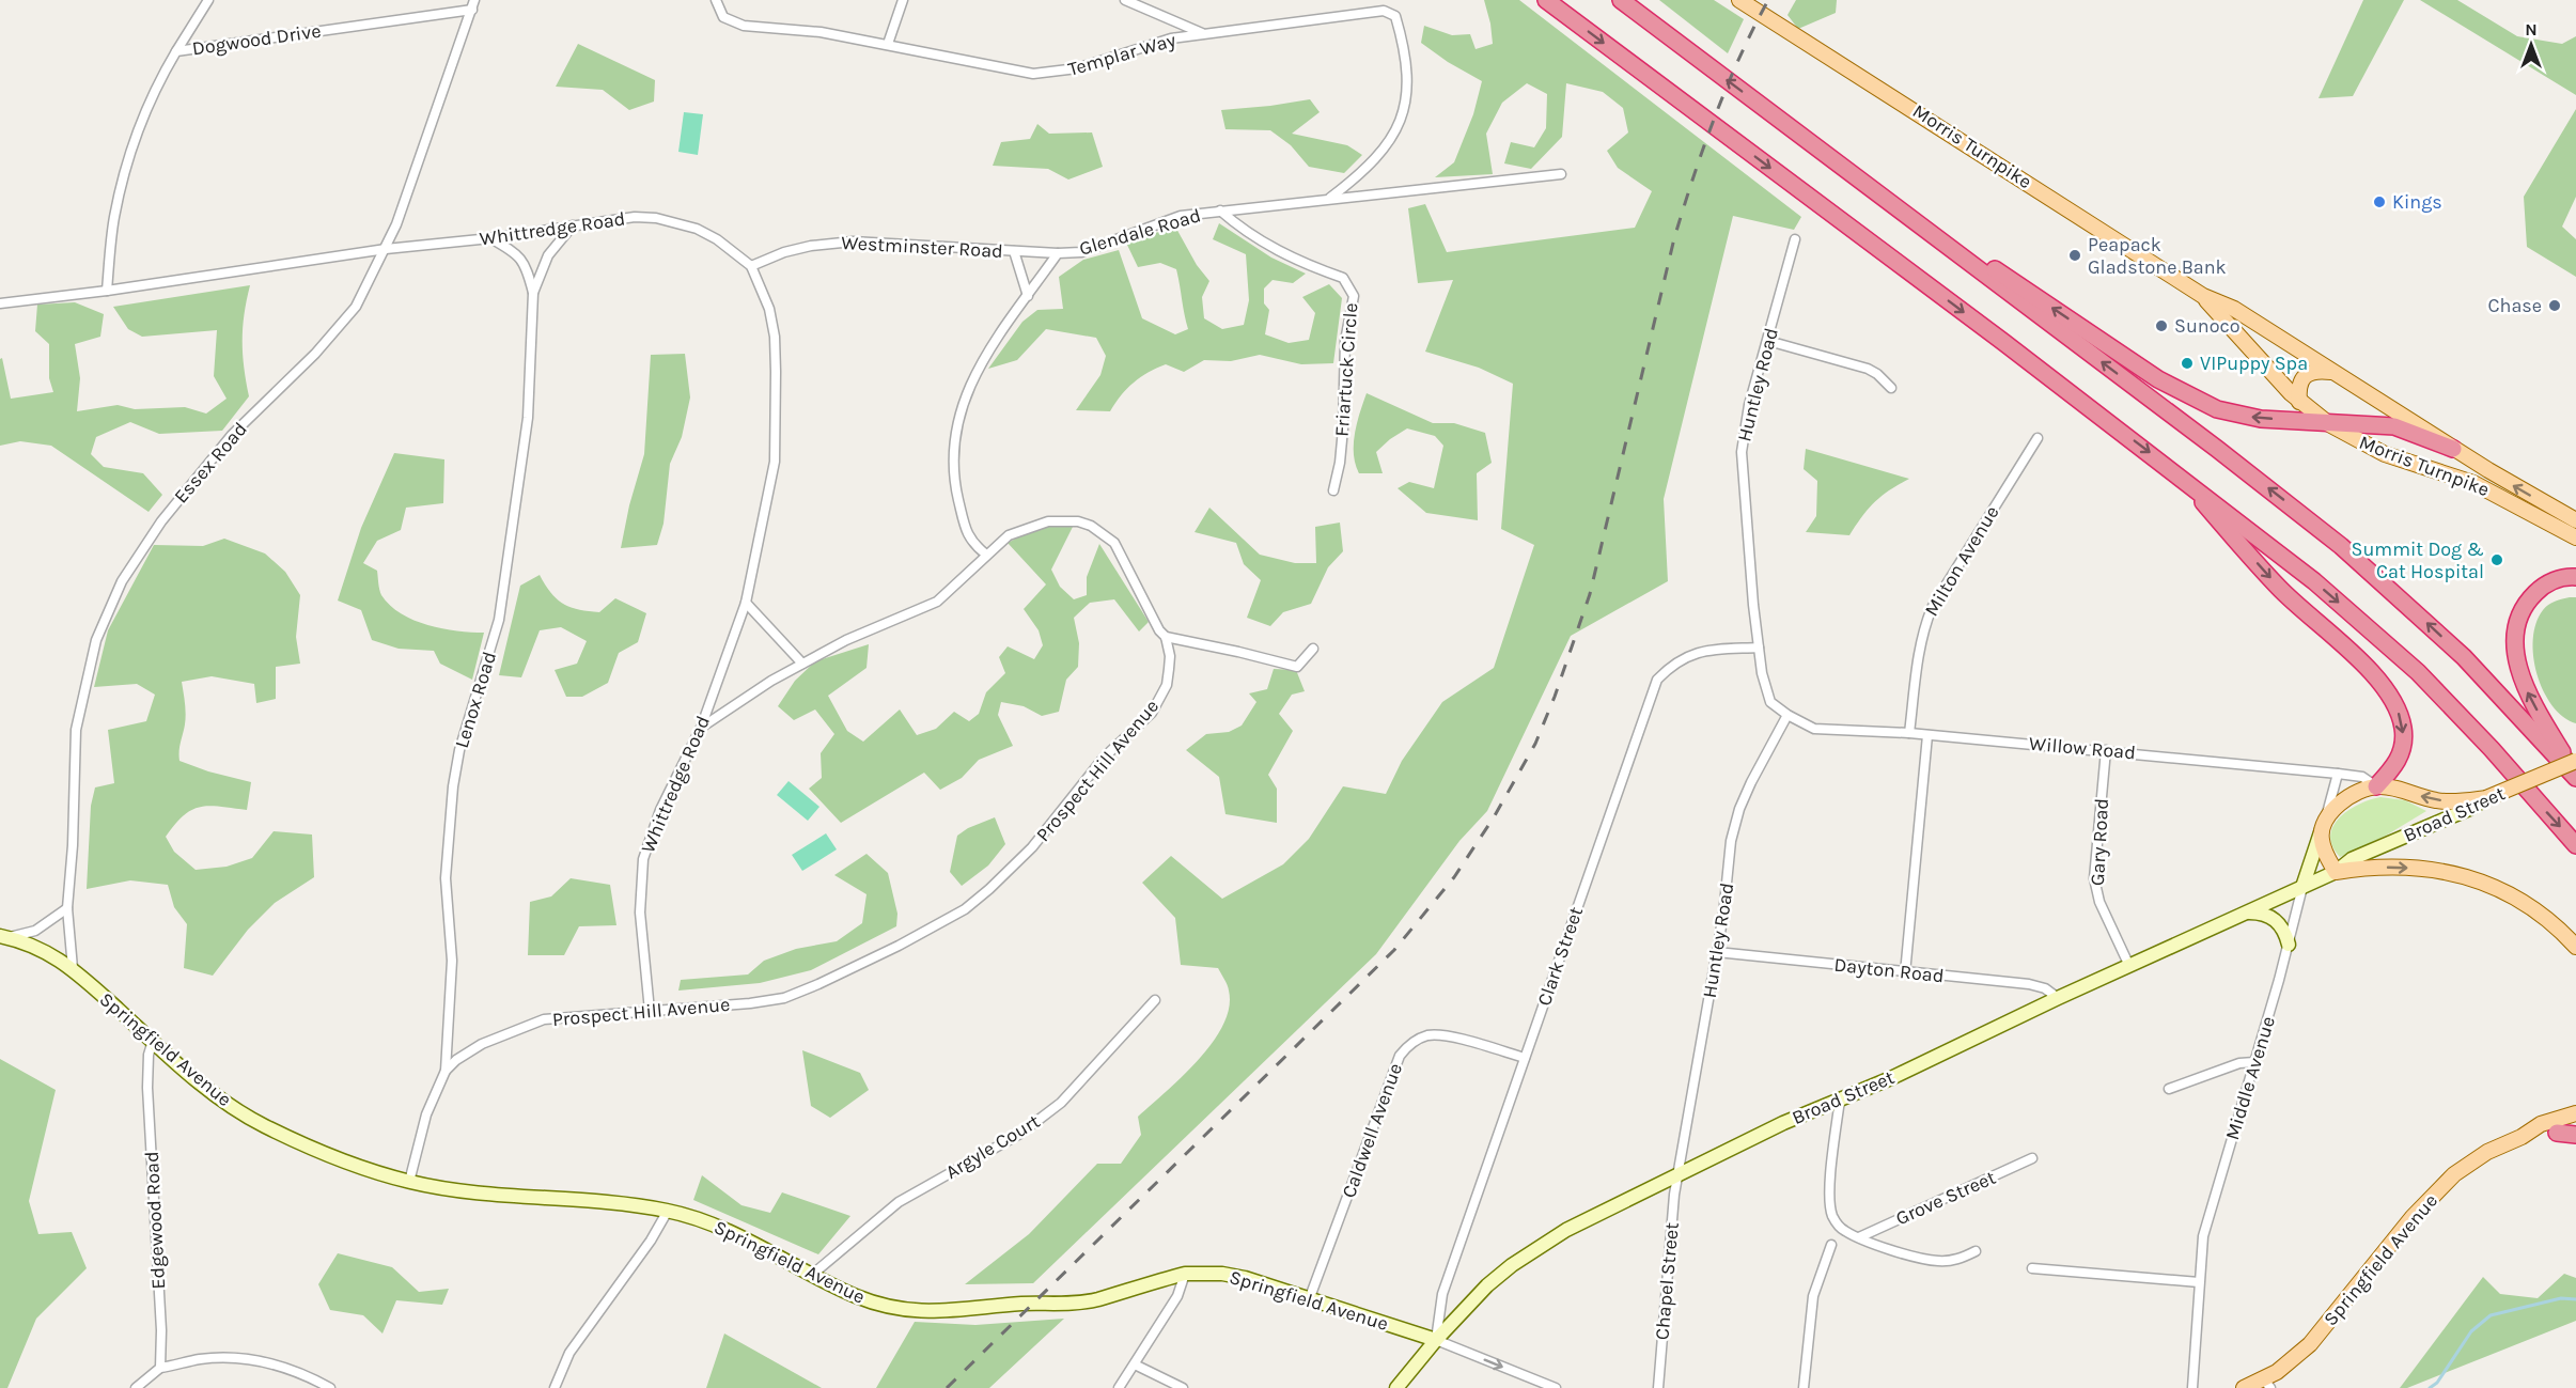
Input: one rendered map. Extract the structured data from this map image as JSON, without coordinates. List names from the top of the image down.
{
  "streets": {
    "main road": [
      "Morris Turnpike",
      "Broad Street",
      "Springfield Avenue",
      "Middle Avenue"
    ],
    "street": [
      "Dogwood Drive",
      "Templar Way",
      "Whittredge Road",
      "Glendale Road",
      "Westminster Road",
      "Friartuck Circle",
      "Huntley Road",
      "Essex Road",
      "Milton Avenue",
      "Lenox Road",
      "Willow Road",
      "Prospect Hill Avenue",
      "Gary Road",
      "Clark Street",
      "Dayton Road",
      "Caldwell Avenue",
      "Argyle Court",
      "Grove Street",
      "Edgewood Road",
      "Chapel Street"
    ]
  },
  "crossings": [
    ["Dogwood Drive", "Whittredge Road"],
    ["Dogwood Drive", "Essex Road"],
    ["Templar Way", "Glendale Road"],
    ["Whittredge Road", "Westminster Road"],
    ["Whittredge Road", "Essex Road"],
    ["Whittredge Road", "Lenox Road"],
    ["Whittredge Road", "Prospect Hill Avenue"],
    ["Glendale Road", "Westminster Road"],
    ["Glendale Road", "Friartuck Circle"],
    ["Glendale Road", "Prospect Hill Avenue"],
    ["Huntley Road", "Willow Road"],
    ["Huntley Road", "Broad Street"],
    ["Huntley Road", "Clark Street"],
    ["Huntley Road", "Dayton Road"],
    ["Huntley Road", "Chapel Street"],
    ["Essex Road", "Springfield Avenue"],
    ["Milton Avenue", "Willow Road"],
    ["Lenox Road", "Prospect Hill Avenue"],
    ["Lenox Road", "Springfield Avenue"],
    ["Willow Road", "Gary Road"],
    ["Willow Road", "Middle Avenue"],
    ["Broad Street", "Gary Road"],
    ["Broad Street", "Clark Street"],
    ["Broad Street", "Dayton Road"],
    ["Broad Street", "Springfield Avenue"],
    ["Broad Street", "Middle Avenue"],
    ["Broad Street", "Chapel Street"],
    ["Clark Street", "Springfield Avenue"],
    ["Clark Street", "Caldwell Avenue"],
    ["Springfield Avenue", "Caldwell Avenue"],
    ["Springfield Avenue", "Argyle Court"],
    ["Springfield Avenue", "Edgewood Road"]
  ],
  "places": [
    "Kings",
    "Peapack Gladstone Bank",
    "Chase",
    "Sunoco",
    "VIPuppy Spa",
    "Summit Dog & Cat Hospital"
  ],
  "north": "top"
}
